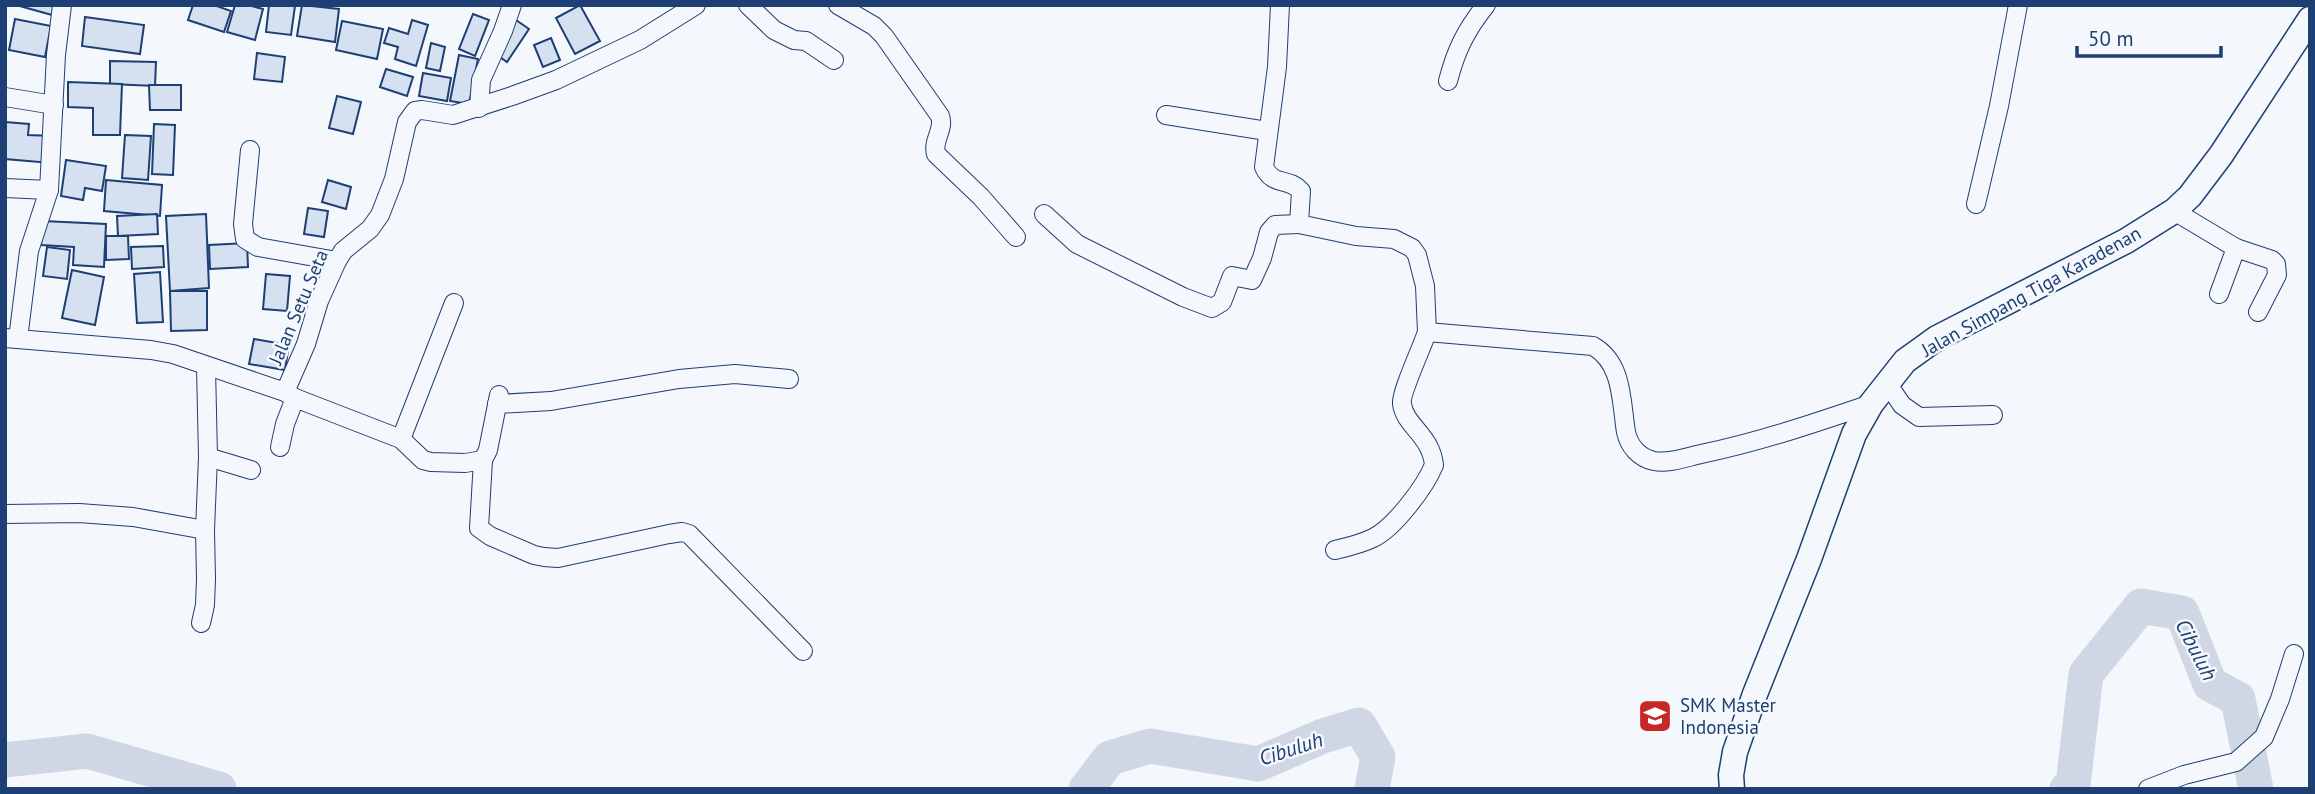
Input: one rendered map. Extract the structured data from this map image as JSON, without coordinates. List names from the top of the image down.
{
  "streets": {
    "street": ["Jalan Simpang Tiga Karadenan", "Jalan Setu Seta"]
  },
  "water": ["Cibuluh"],
  "places": {
    "school or university": ["SMK Master Indonesia"]
  },
  "scale_bar": "50 m"
}
